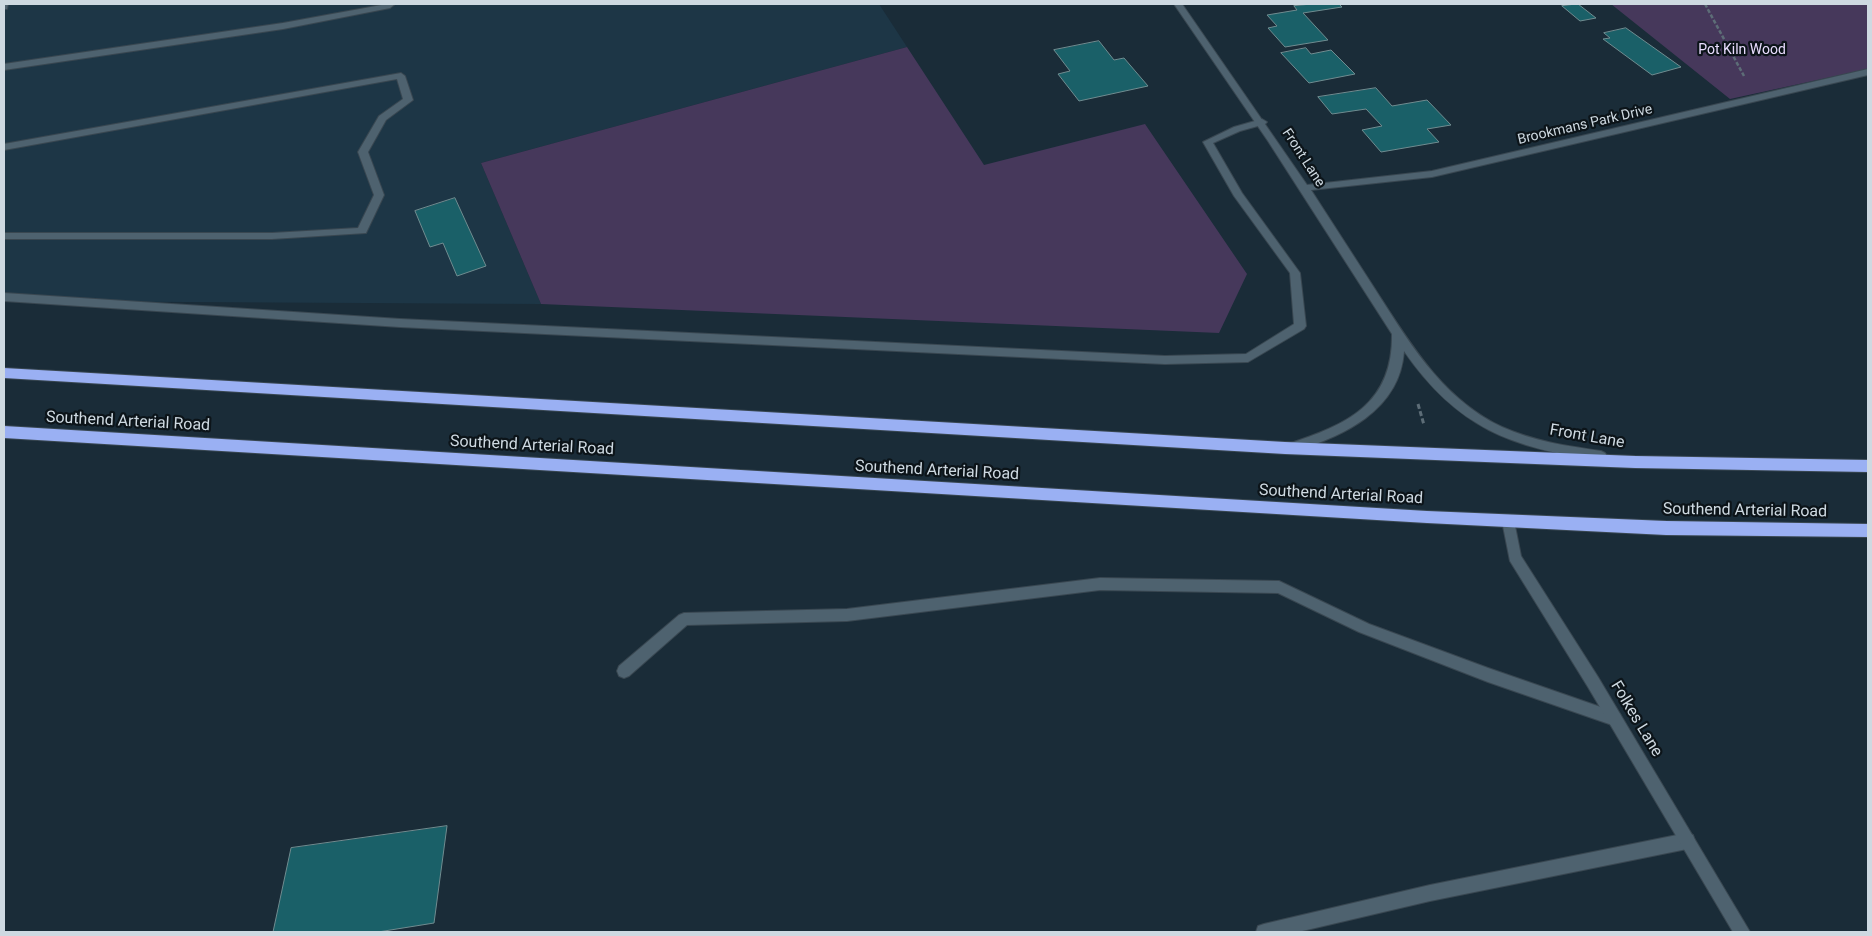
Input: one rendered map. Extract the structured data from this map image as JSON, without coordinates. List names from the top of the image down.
{
  "streets": {
    "highway": ["Southend Arterial Road"],
    "street": ["Brookmans Park Drive", "Front Lane", "Folkes Lane"]
  },
  "crossings": [
    ["Brookmans Park Drive", "Front Lane"],
    ["Southend Arterial Road", "Folkes Lane"]
  ],
  "parks": ["Pot Kiln Wood"]
}
